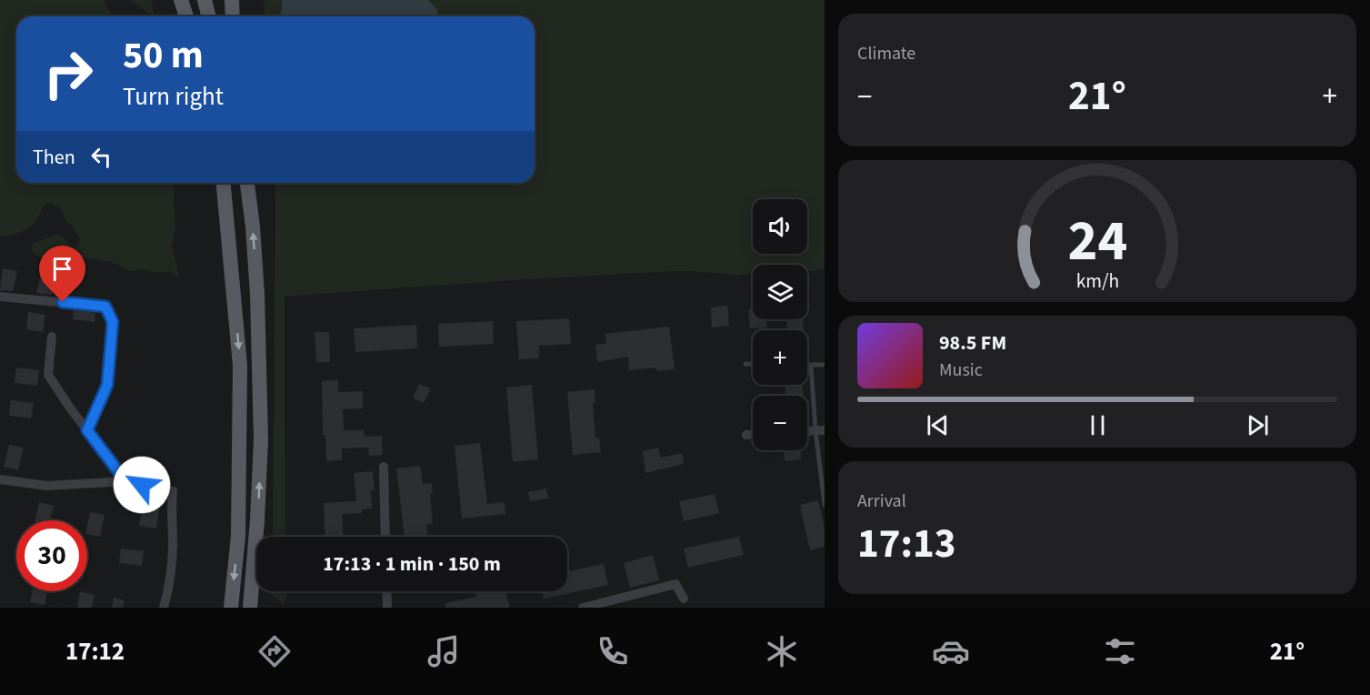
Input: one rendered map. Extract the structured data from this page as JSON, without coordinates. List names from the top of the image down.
{
  "page": {
    "tile": [
      "Climate",
      ["Arrival", "17:13"]
    ],
    "turn": ["50 m", "Turn right"],
    "heat": ["−", "21°", "+"],
    "then": "Then",
    "map_buttons": ["+", "−"],
    "song": ["98.5 FM", "Music"],
    "limit": "30",
    "trip": "17:13 · 1 min · 150 m",
    "tabs": ["17:12", "21°"],
    "gauge": ["24", "km/h"]
  }
}
